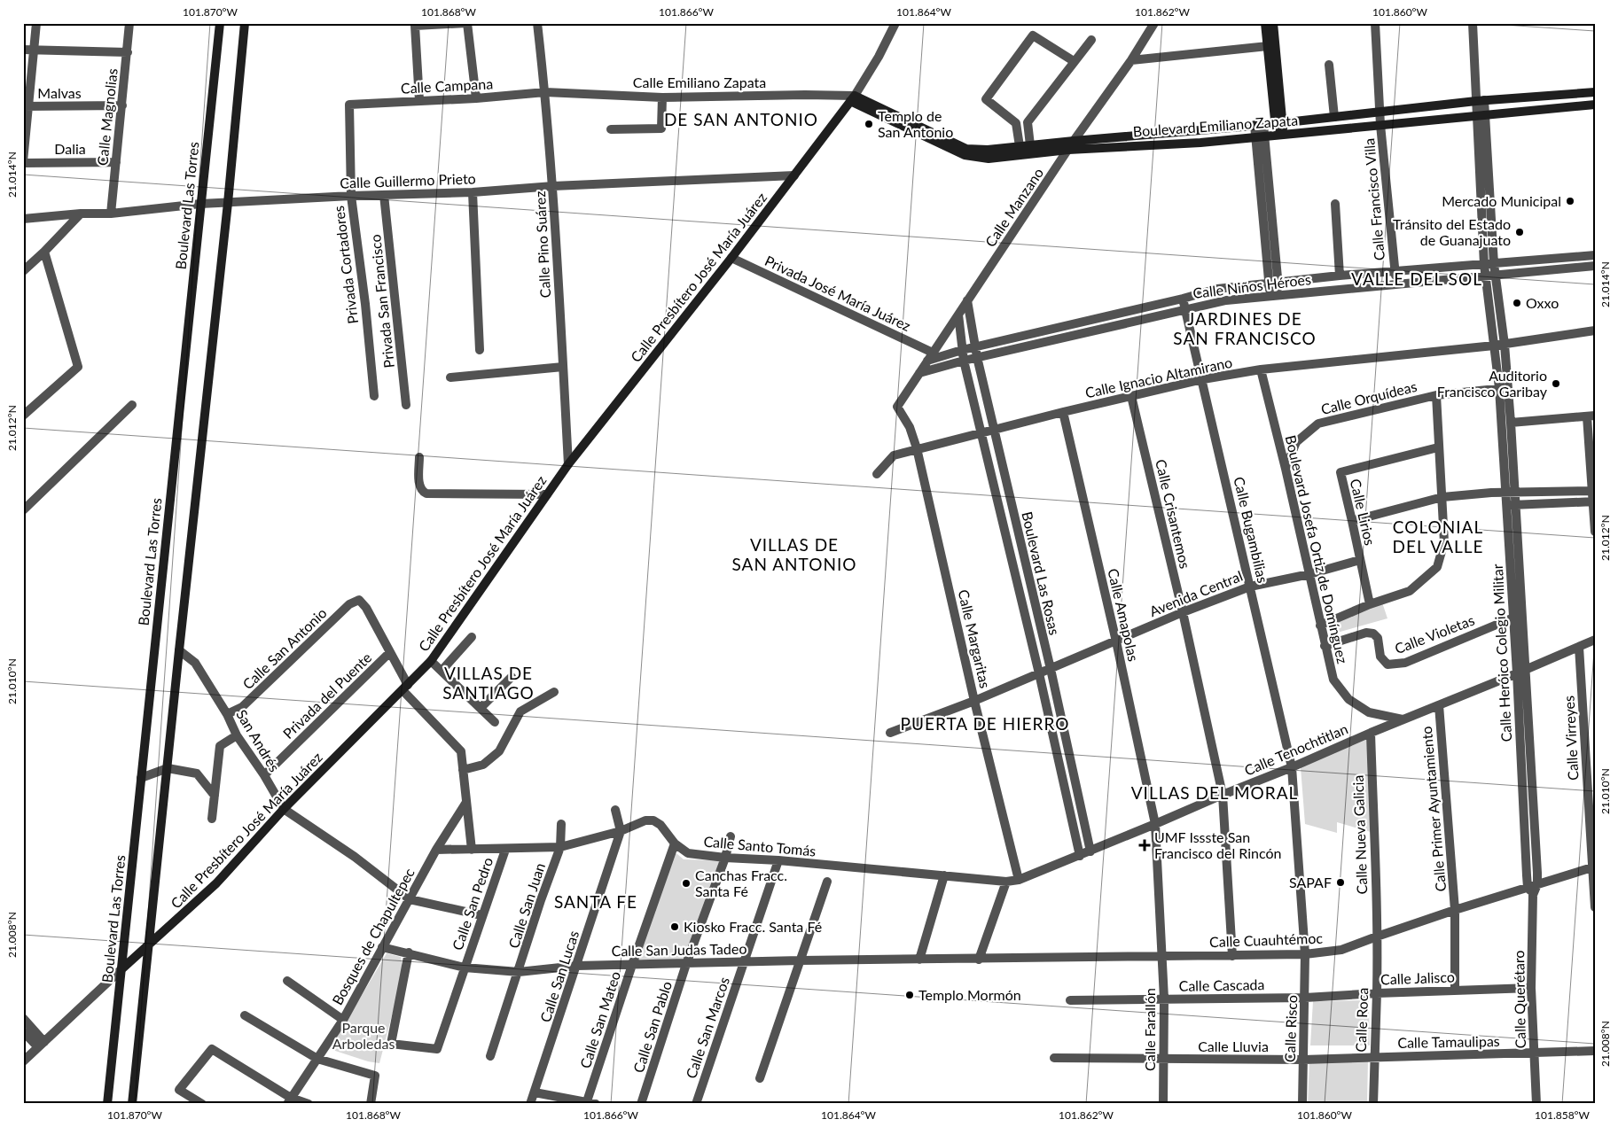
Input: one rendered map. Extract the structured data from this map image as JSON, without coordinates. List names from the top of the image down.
{
  "streets": {
    "street": [
      "Calle Emiliano Zapata",
      "Calle Campana",
      "Malvas",
      "Calle Magnolias",
      "Boulevard Emiliano Zapata",
      "Dalia",
      "Calle Guillermo Prieto",
      "Calle Francisco Villa",
      "Boulevard Las Torres",
      "Calle Manzano",
      "Calle Pino Suárez",
      "Privada Cortadores",
      "Calle Presbítero José María Juárez",
      "Calle Niños Héroes",
      "Privada José María Juárez",
      "Privada San Francisco",
      "Calle Ignacio Altamirano",
      "Calle Orquídeas",
      "Calle Lirios",
      "Calle Crisantemos",
      "Calle Bugambilias",
      "Boulevard Josefa Ortiz de Domínguez",
      "Boulevard Las Rosas",
      "Avenida Central",
      "Calle Amapolas",
      "Calle Violetas",
      "Calle Margaritas",
      "Calle San Antonio",
      "Calle Heróico Colegio Militar",
      "Privada del Puente",
      "Calle Virreyes",
      "San Andrés",
      "Calle Tenochtitlan",
      "Calle Primer Ayuntamiento",
      "Calle Nueva Galicia",
      "Calle Santo Tomás",
      "Calle San Pedro",
      "Calle San Juan",
      "Bosques de Chapultepec",
      "Calle Cuauhtémoc",
      "Calle San Judas Tadeo",
      "Calle San Lucas",
      "Calle Jalisco",
      "Calle Cascada",
      "Calle Querétaro",
      "Calle San Mateo",
      "Calle Roca",
      "Calle San Pablo",
      "Calle San Marcos",
      "Calle Risco",
      "Calle Farallón",
      "Calle Tamaulipas",
      "Calle Lluvia"
    ]
  },
  "crossings": [
    ["Calle Emiliano Zapata", "Calle Campana"],
    ["Calle Emiliano Zapata", "Boulevard Emiliano Zapata"],
    ["Calle Emiliano Zapata", "Calle Pino Suárez"],
    ["Calle Emiliano Zapata", "Calle Presbítero José María Juárez"],
    ["Calle Campana", "Calle Pino Suárez"],
    ["Calle Campana", "Privada Cortadores"],
    ["Malvas", "Calle Magnolias"],
    ["Calle Magnolias", "Dalia"],
    ["Calle Magnolias", "Calle Guillermo Prieto"],
    ["Boulevard Emiliano Zapata", "Calle Francisco Villa"],
    ["Boulevard Emiliano Zapata", "Calle Manzano"],
    ["Boulevard Emiliano Zapata", "Calle Presbítero José María Juárez"],
    ["Boulevard Emiliano Zapata", "Calle Heróico Colegio Militar"],
    ["Calle Guillermo Prieto", "Boulevard Las Torres"],
    ["Calle Guillermo Prieto", "Calle Pino Suárez"],
    ["Calle Guillermo Prieto", "Privada Cortadores"],
    ["Calle Guillermo Prieto", "Calle Presbítero José María Juárez"],
    ["Calle Guillermo Prieto", "Privada San Francisco"],
    ["Calle Francisco Villa", "Calle Niños Héroes"],
    ["Boulevard Las Torres", "Calle Presbítero José María Juárez"],
    ["Calle Manzano", "Calle Niños Héroes"],
    ["Calle Manzano", "Privada José María Juárez"],
    ["Calle Manzano", "Boulevard Las Rosas"],
    ["Calle Manzano", "Calle Margaritas"],
    ["Calle Pino Suárez", "Calle Presbítero José María Juárez"],
    ["Calle Presbítero José María Juárez", "Privada José María Juárez"],
    ["Calle Presbítero José María Juárez", "San Andrés"],
    ["Calle Niños Héroes", "Privada José María Juárez"],
    ["Calle Niños Héroes", "Calle Bugambilias"],
    ["Calle Niños Héroes", "Boulevard Las Rosas"],
    ["Calle Niños Héroes", "Calle Heróico Colegio Militar"],
    ["Calle Ignacio Altamirano", "Calle Crisantemos"],
    ["Calle Ignacio Altamirano", "Calle Bugambilias"],
    ["Calle Ignacio Altamirano", "Boulevard Josefa Ortiz de Domínguez"],
    ["Calle Ignacio Altamirano", "Boulevard Las Rosas"],
    ["Calle Ignacio Altamirano", "Calle Amapolas"],
    ["Calle Ignacio Altamirano", "Calle Margaritas"],
    ["Calle Ignacio Altamirano", "Calle Heróico Colegio Militar"],
    ["Calle Orquídeas", "Boulevard Josefa Ortiz de Domínguez"],
    ["Calle Orquídeas", "Calle Heróico Colegio Militar"],
    ["Calle Lirios", "Avenida Central"],
    ["Calle Crisantemos", "Avenida Central"],
    ["Calle Crisantemos", "Calle Tenochtitlan"],
    ["Calle Crisantemos", "Calle Cuauhtémoc"],
    ["Calle Bugambilias", "Avenida Central"],
    ["Calle Bugambilias", "Calle Tenochtitlan"],
    ["Calle Bugambilias", "Calle Cuauhtémoc"],
    ["Calle Bugambilias", "Calle Risco"],
    ["Boulevard Josefa Ortiz de Domínguez", "Avenida Central"],
    ["Boulevard Josefa Ortiz de Domínguez", "Calle Violetas"],
    ["Boulevard Josefa Ortiz de Domínguez", "Calle Tenochtitlan"],
    ["Boulevard Las Rosas", "Avenida Central"],
    ["Boulevard Las Rosas", "Calle Tenochtitlan"],
    ["Avenida Central", "Calle Amapolas"],
    ["Avenida Central", "Calle Margaritas"],
    ["Calle Amapolas", "Calle Tenochtitlan"],
    ["Calle Amapolas", "Calle Cuauhtémoc"],
    ["Calle Amapolas", "Calle Farallón"],
    ["Calle Violetas", "Calle Heróico Colegio Militar"],
    ["Calle Margaritas", "Calle Tenochtitlan"],
    ["Calle San Antonio", "Privada del Puente"],
    ["Calle San Antonio", "San Andrés"],
    ["Calle Heróico Colegio Militar", "Calle Tenochtitlan"],
    ["Calle Heróico Colegio Militar", "Calle Cuauhtémoc"],
    ["Calle Heróico Colegio Militar", "Calle Querétaro"],
    ["Privada del Puente", "San Andrés"],
    ["Calle Virreyes", "Calle Tenochtitlan"],
    ["Calle Virreyes", "Calle Cuauhtémoc"],
    ["San Andrés", "Bosques de Chapultepec"],
    ["Calle Tenochtitlan", "Calle Primer Ayuntamiento"],
    ["Calle Tenochtitlan", "Calle Nueva Galicia"],
    ["Calle Tenochtitlan", "Calle Santo Tomás"],
    ["Calle Primer Ayuntamiento", "Calle Cuauhtémoc"],
    ["Calle Primer Ayuntamiento", "Calle Jalisco"],
    ["Calle Nueva Galicia", "Calle Cuauhtémoc"],
    ["Calle Nueva Galicia", "Calle Roca"],
    ["Calle Santo Tomás", "Calle San Pedro"],
    ["Calle Santo Tomás", "Calle San Juan"],
    ["Calle Santo Tomás", "Bosques de Chapultepec"],
    ["Calle Santo Tomás", "Calle San Lucas"],
    ["Calle Santo Tomás", "Calle San Mateo"],
    ["Calle Santo Tomás", "Calle San Pablo"],
    ["Calle Santo Tomás", "Calle San Marcos"],
    ["Calle San Pedro", "Calle San Judas Tadeo"],
    ["Calle San Juan", "Calle San Judas Tadeo"],
    ["Bosques de Chapultepec", "Calle San Judas Tadeo"],
    ["Calle Cuauhtémoc", "Calle San Judas Tadeo"],
    ["Calle Cuauhtémoc", "Calle Querétaro"],
    ["Calle Cuauhtémoc", "Calle Roca"],
    ["Calle Cuauhtémoc", "Calle Risco"],
    ["Calle Cuauhtémoc", "Calle Farallón"],
    ["Calle San Judas Tadeo", "Calle San Lucas"],
    ["Calle San Judas Tadeo", "Calle San Mateo"],
    ["Calle San Judas Tadeo", "Calle San Pablo"],
    ["Calle San Judas Tadeo", "Calle San Marcos"],
    ["Calle Jalisco", "Calle Cascada"],
    ["Calle Jalisco", "Calle Querétaro"],
    ["Calle Jalisco", "Calle Roca"],
    ["Calle Jalisco", "Calle Risco"],
    ["Calle Cascada", "Calle Risco"],
    ["Calle Cascada", "Calle Farallón"],
    ["Calle Querétaro", "Calle Tamaulipas"],
    ["Calle Roca", "Calle Tamaulipas"],
    ["Calle Risco", "Calle Tamaulipas"],
    ["Calle Risco", "Calle Lluvia"],
    ["Calle Farallón", "Calle Lluvia"],
    ["Calle Tamaulipas", "Calle Lluvia"]
  ],
  "districts": [
    "DE SAN ANTONIO",
    "VALLE DEL SOL",
    "JARDINES DE SAN FRANCISCO",
    "COLONIAL DEL VALLE",
    "VILLAS DE SAN ANTONIO",
    "VILLAS DE SANTIAGO",
    "PUERTA DE HIERRO",
    "VILLAS DEL MORAL",
    "SANTA FE"
  ],
  "parks": ["Parque Arboledas"],
  "places": {
    "other": [
      "Templo de San Antonio",
      "Mercado Municipal",
      "Tránsito del Estado de Guanajuato",
      "Oxxo",
      "Auditorio Francisco Garibay",
      "SAPAF",
      "Canchas Fracc. Santa Fé",
      "Kiosko Fracc. Santa Fé",
      "Templo Mormón"
    ],
    "health": ["UMF Issste San Francisco del Rincón"]
  },
  "coordinates": [
    "101.870°W",
    "101.868°W",
    "101.866°W",
    "101.864°W",
    "101.862°W",
    "101.860°W",
    "21.014°N",
    "21.012°N",
    "21.010°N",
    "21.008°N",
    "101.858°W"
  ]
}
